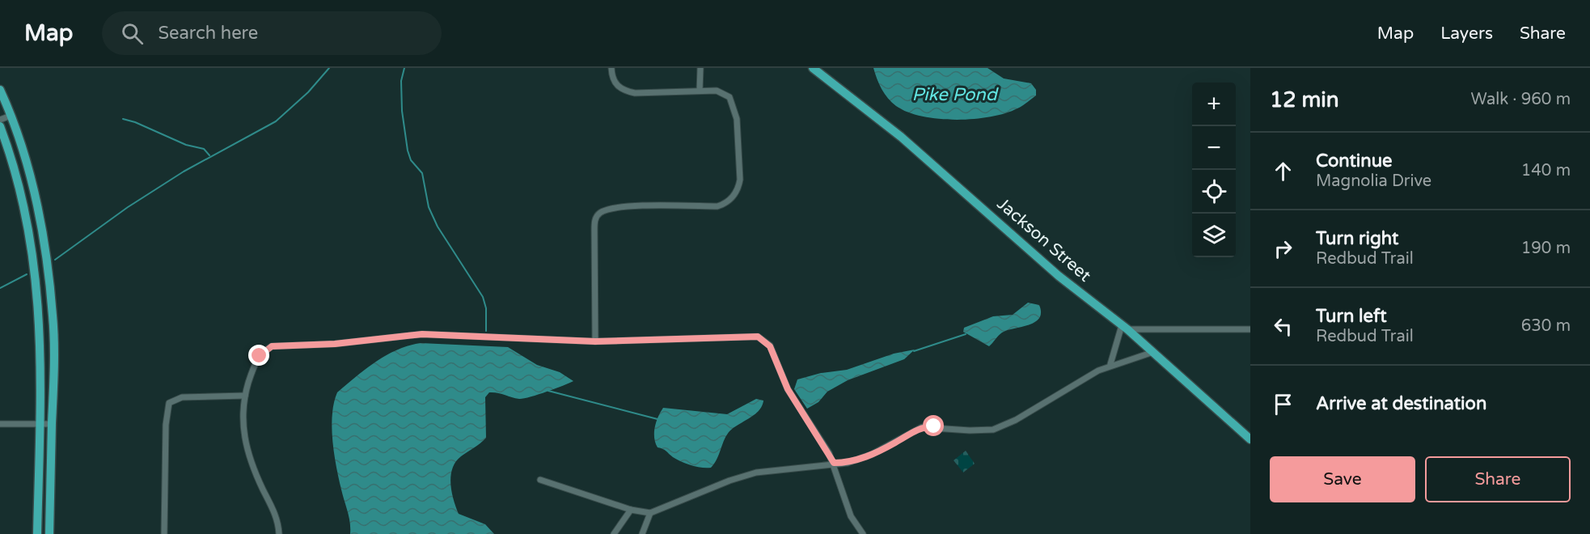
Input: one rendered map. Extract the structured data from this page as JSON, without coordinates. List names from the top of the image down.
{
  "streets": {
    "main road": ["Jackson Street"]
  },
  "water": ["Pike Pond"],
  "page": {
    "header": "Map",
    "search": "Search here",
    "nav": ["Map", "Layers", "Share"],
    "heading": ["12 min", "Walk · 960 m"],
    "map_buttons": ["+", "−"],
    "list": [
      ["Continue", "Magnolia Drive", "140 m"],
      ["Turn right", "Redbud Trail", "190 m"],
      ["Turn left", "Redbud Trail", "630 m"],
      "Arrive at destination"
    ],
    "buttons": ["Save", "Share"]
  }
}
